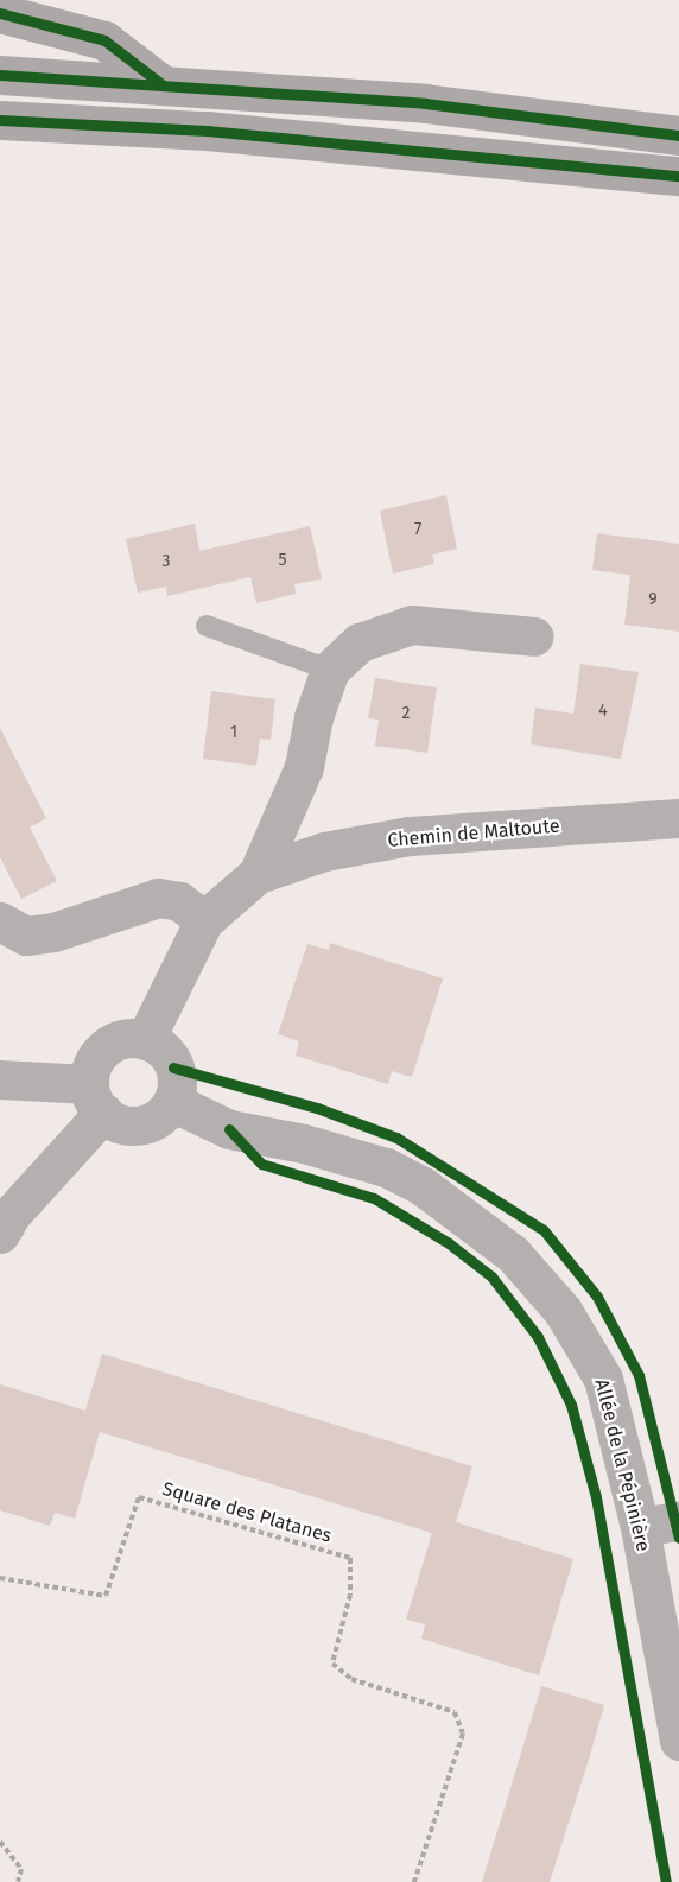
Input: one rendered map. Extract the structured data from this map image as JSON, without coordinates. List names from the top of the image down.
{
  "streets": {
    "street": ["Chemin de Maltoute", "Allée de la Pépinière"],
    "path": ["Square des Platanes"]
  },
  "crossings": [
    ["Chemin de Maltoute", "Allée de la Pépinière"]
  ],
  "house_numbers": [
    "7",
    "5",
    "3",
    "9",
    "4",
    "2",
    "1"
  ]
}
